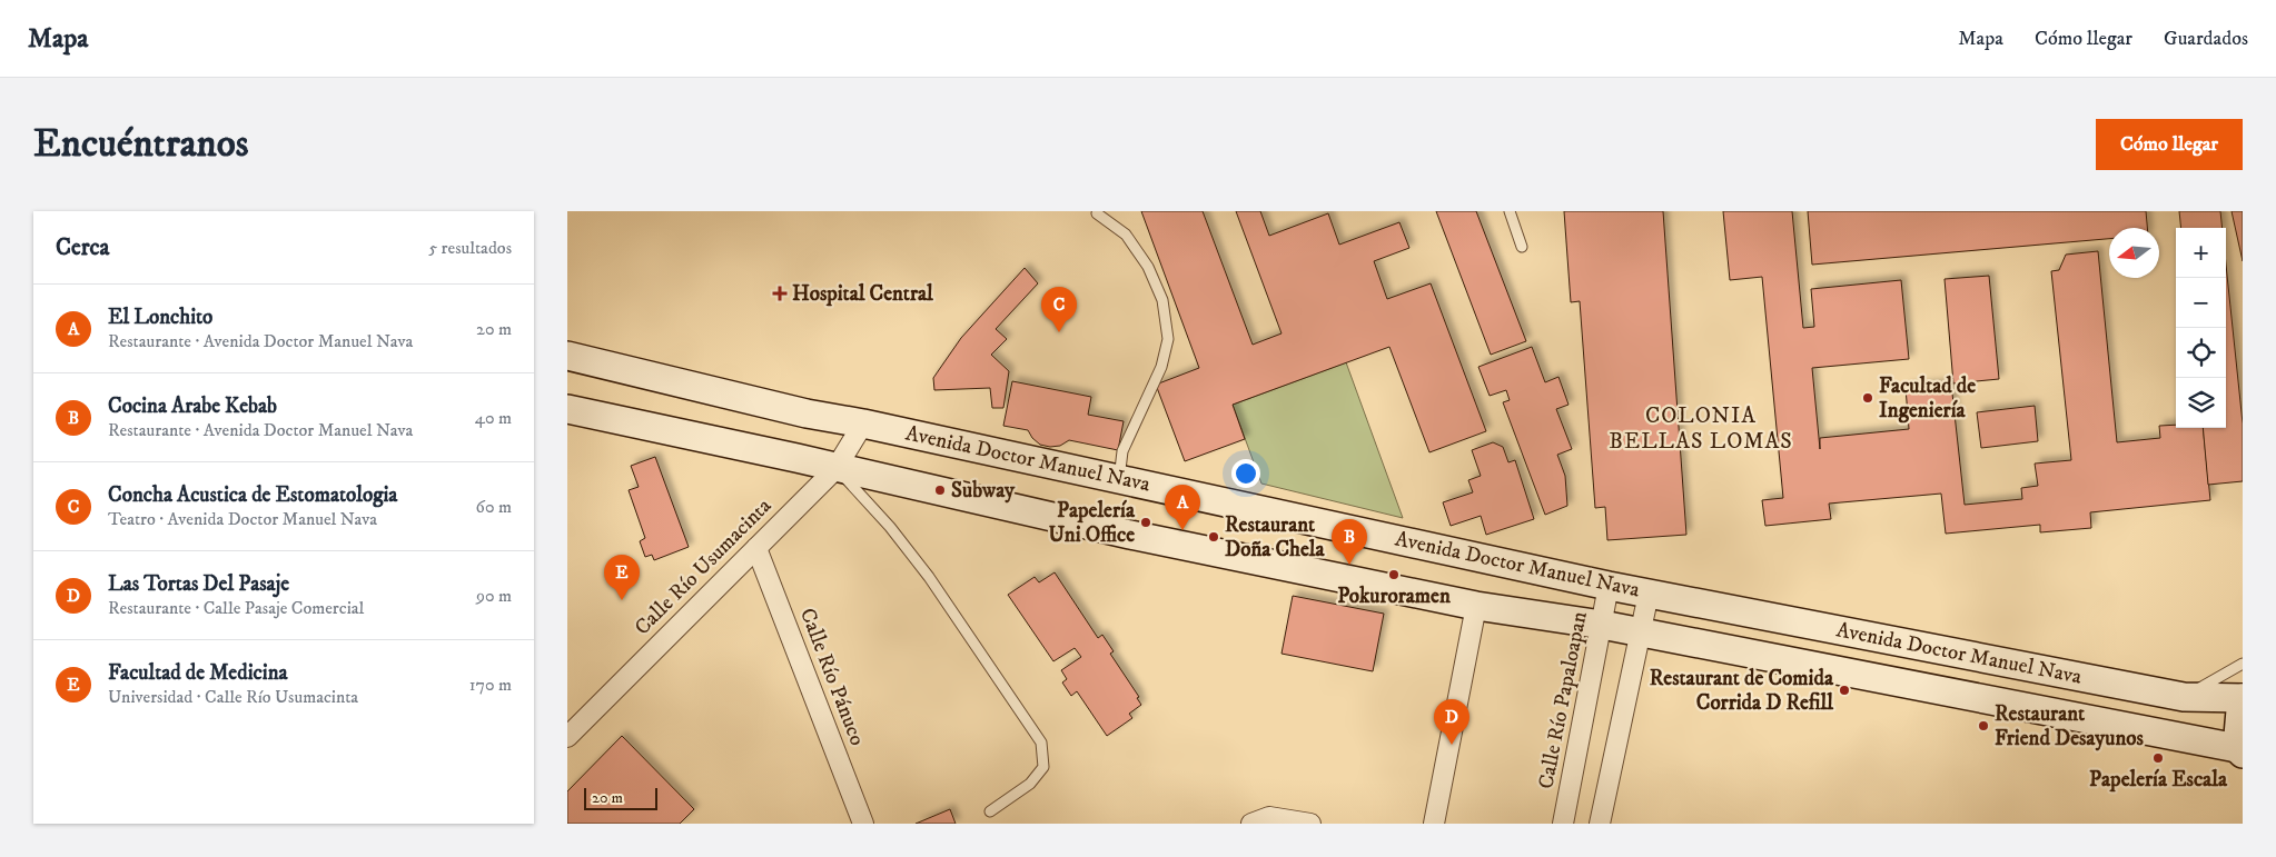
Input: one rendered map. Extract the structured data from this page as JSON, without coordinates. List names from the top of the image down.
{
  "streets": {
    "main road": ["Avenida Doctor Manuel Nava"],
    "street": ["Calle Río Usumacinta", "Calle Río Pánuco", "Calle Río Papaloapan"]
  },
  "crossings": [
    ["Avenida Doctor Manuel Nava", "Calle Río Usumacinta"],
    ["Avenida Doctor Manuel Nava", "Calle Río Papaloapan"],
    ["Calle Río Usumacinta", "Calle Río Pánuco"]
  ],
  "districts": ["COLONIA BELLAS LOMAS"],
  "places": {
    "health": ["Hospital Central"],
    "other": [
      "Facultad de Ingeniería",
      "Subway",
      "Papelería Uni Office",
      "Restaurant Doña Chela",
      "Pokuroramen",
      "Restaurant de Comida Corrida D Refill",
      "Restaurant Friend Desayunos",
      "Papelería Escala"
    ]
  },
  "scale_bar": "20 m",
  "north": "left",
  "page": {
    "header": "Mapa",
    "nav": ["Mapa", "Cómo llegar", "Guardados"],
    "buttons": "Cómo llegar",
    "title": "Encuéntranos",
    "heading": ["Cerca", "5 resultados"],
    "map_buttons": ["+", "−"],
    "list": [
      {
        "mark": "A",
        "name": "El Lonchito",
        "note": "Restaurante · Avenida Doctor Manuel Nava",
        "value": "20 m"
      },
      {
        "mark": "B",
        "name": "Cocina Arabe Kebab",
        "note": "Restaurante · Avenida Doctor Manuel Nava",
        "value": "40 m"
      },
      {
        "mark": "C",
        "name": "Concha Acustica de Estomatologia",
        "note": "Teatro · Avenida Doctor Manuel Nava",
        "value": "60 m"
      },
      {
        "mark": "D",
        "name": "Las Tortas Del Pasaje",
        "note": "Restaurante · Calle Pasaje Comercial",
        "value": "90 m"
      },
      {
        "mark": "E",
        "name": "Facultad de Medicina",
        "note": "Universidad · Calle Río Usumacinta",
        "value": "170 m"
      }
    ],
    "pins": [
      "C",
      "A",
      "B",
      "E",
      "D"
    ],
    "scale": "20 m"
  }
}
